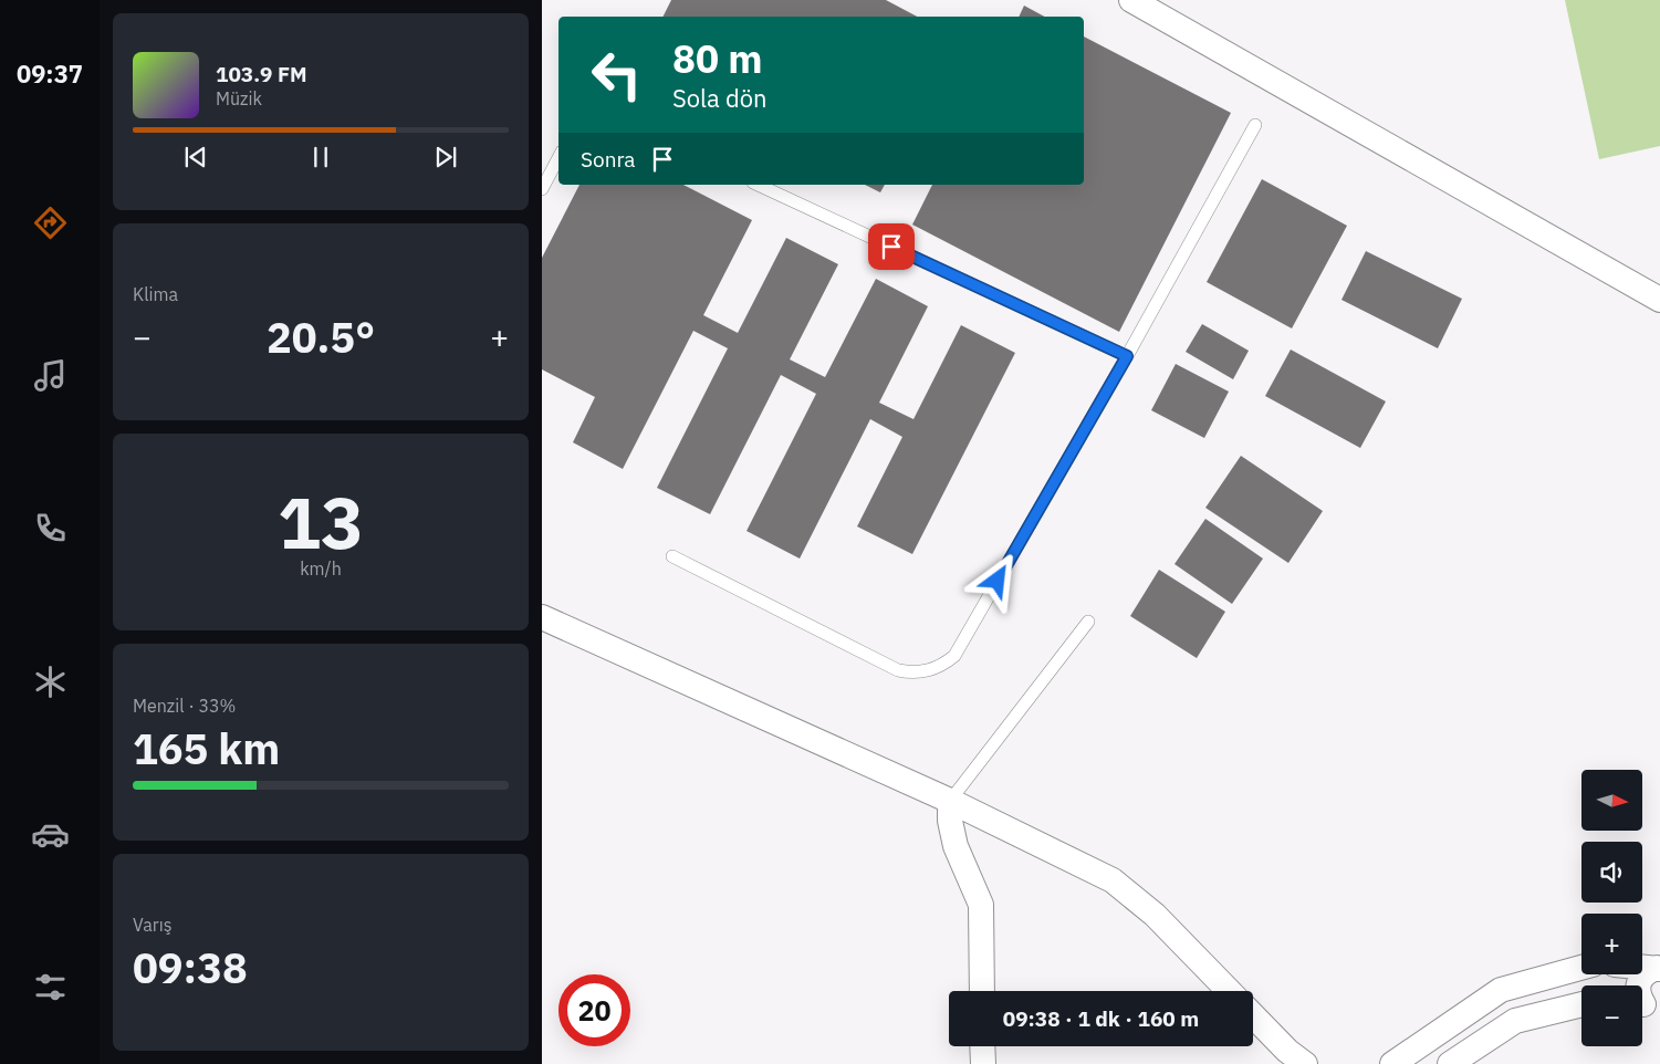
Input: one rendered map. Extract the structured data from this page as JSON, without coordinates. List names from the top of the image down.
{
  "north": "right",
  "page": {
    "tabs": "09:37",
    "turn": ["80 m", "Sola dön"],
    "song": ["103.9 FM", "Müzik"],
    "then": "Sonra",
    "tile": [
      "Klima",
      ["13", "km/h"],
      ["Menzil · 33%", "165 km"],
      ["Varış", "09:38"]
    ],
    "heat": ["−", "20.5°", "+"],
    "map_buttons": ["+", "−"],
    "limit": "20",
    "trip": "09:38 · 1 dk · 160 m"
  }
}
